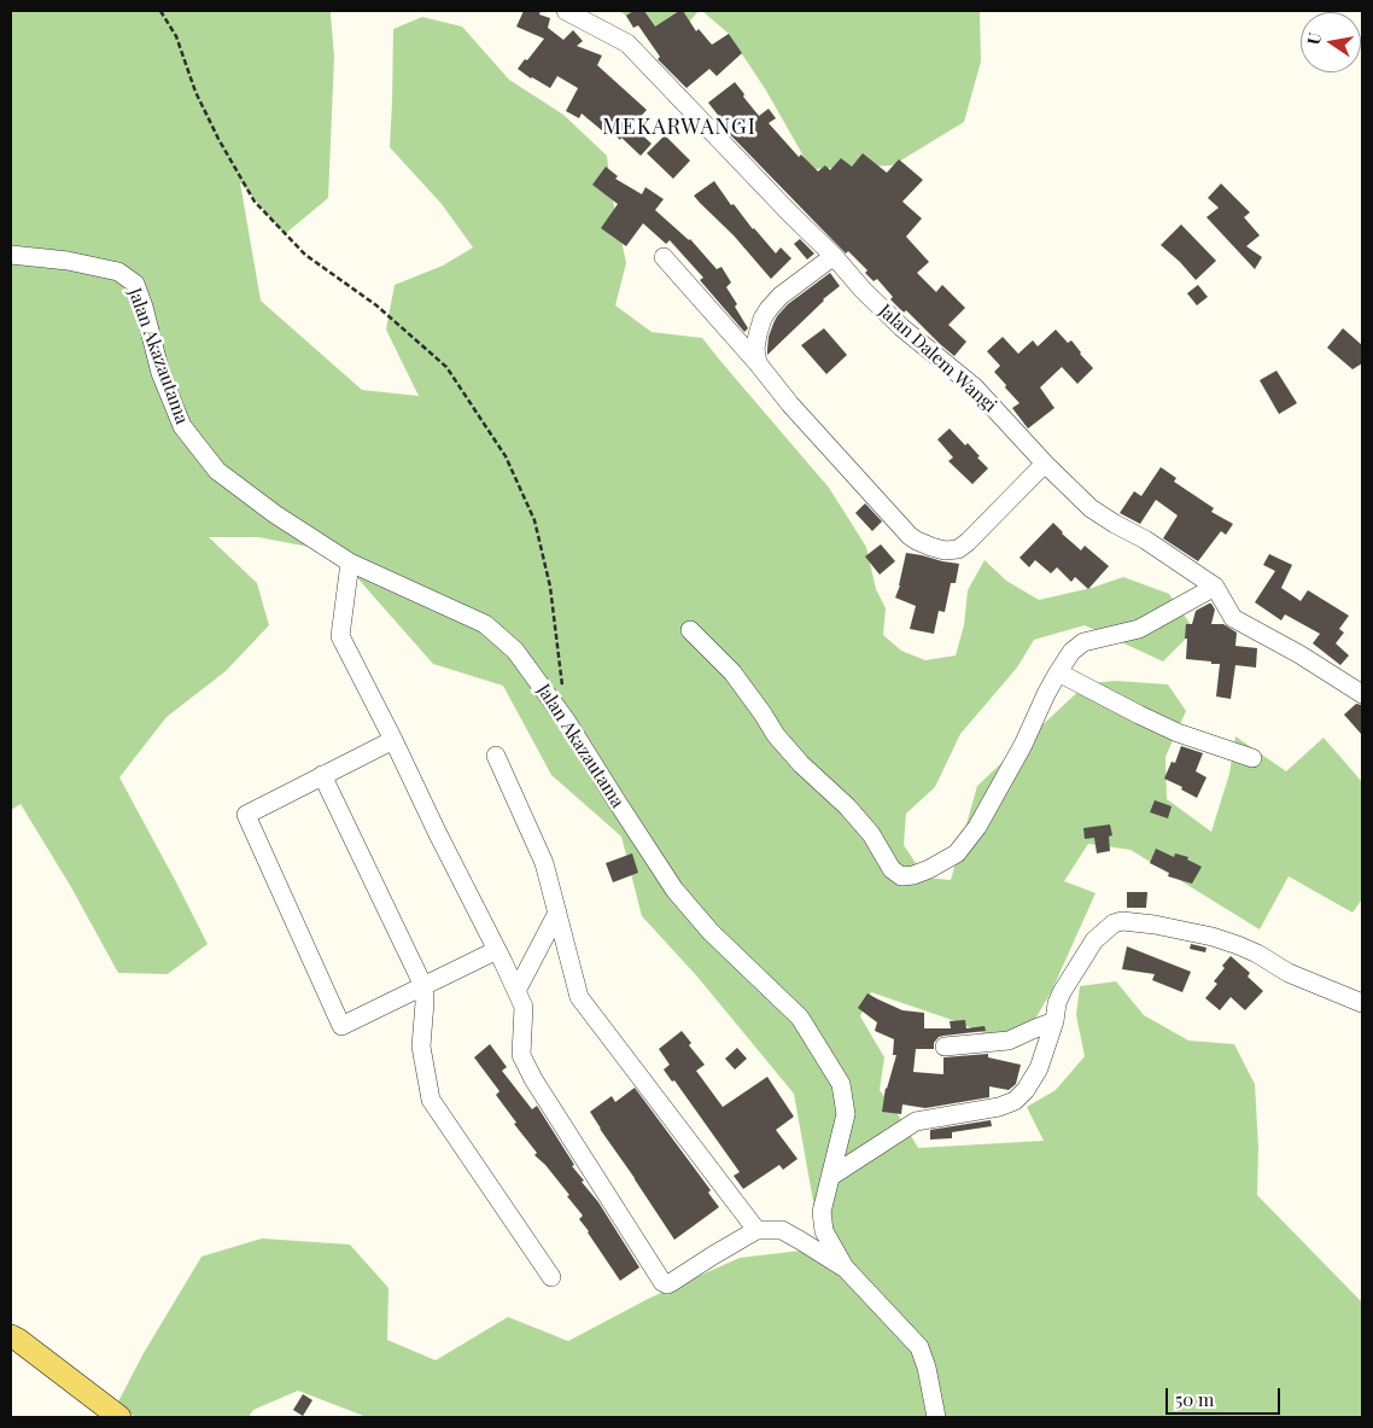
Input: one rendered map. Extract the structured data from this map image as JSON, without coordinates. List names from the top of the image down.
{
  "streets": {
    "street": ["Jalan Akazautama", "Jalan Dalem Wangi"]
  },
  "districts": ["MEKARWANGI"],
  "scale_bar": "50 m",
  "north": "left"
}
